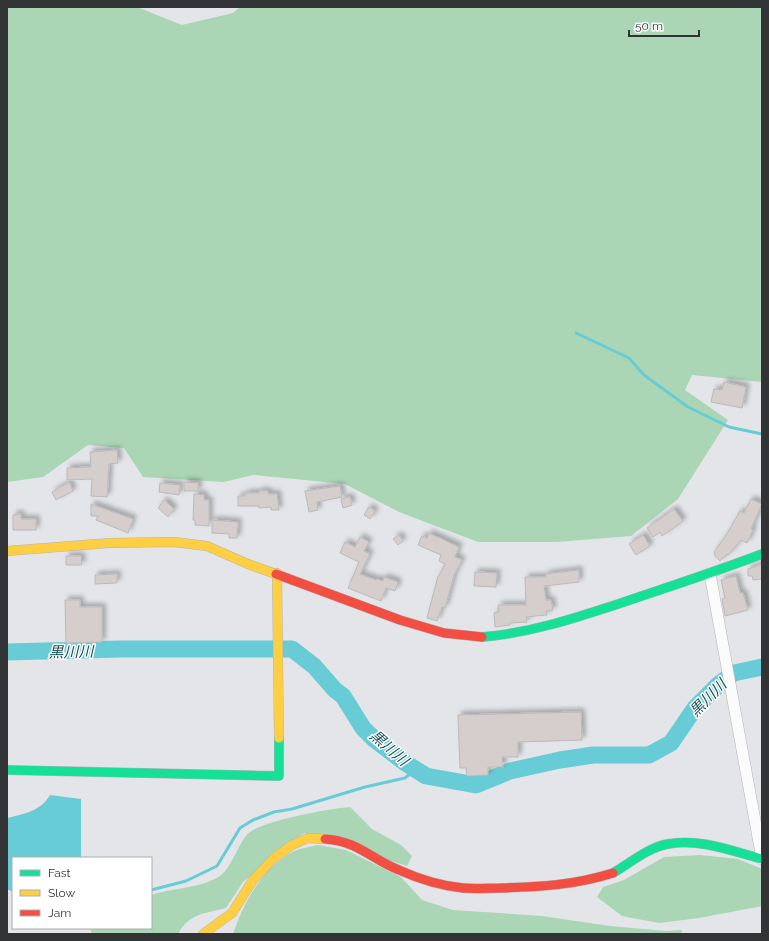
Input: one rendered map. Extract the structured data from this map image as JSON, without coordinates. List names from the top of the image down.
{
  "water": ["黒川川"],
  "legend": ["Fast", "Slow", "Jam"],
  "scale_bar": "50 m"
}
